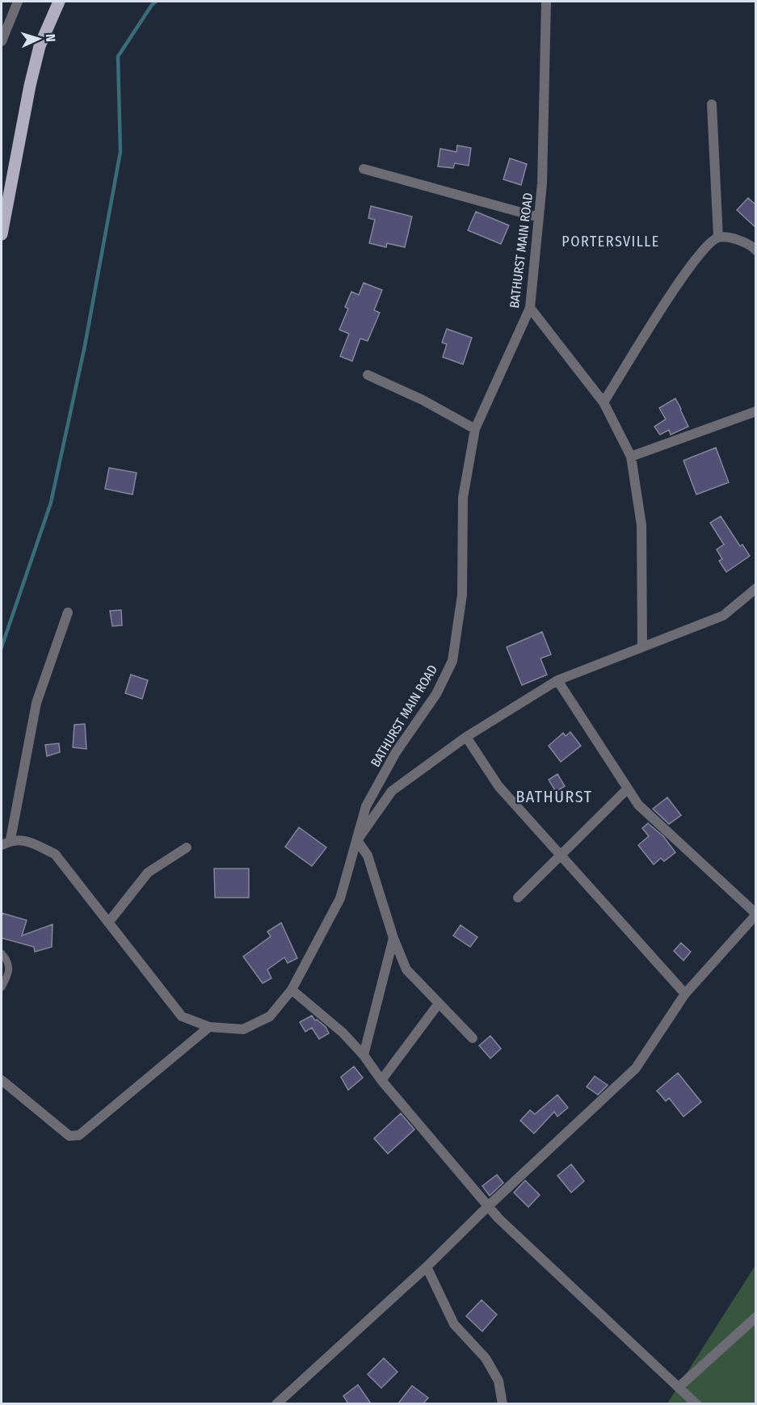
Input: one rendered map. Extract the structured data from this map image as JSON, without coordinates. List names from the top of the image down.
{
  "streets": {
    "street": ["BATHURST MAIN ROAD"]
  },
  "districts": ["PORTERSVILLE", "BATHURST"],
  "north": "right"
}
